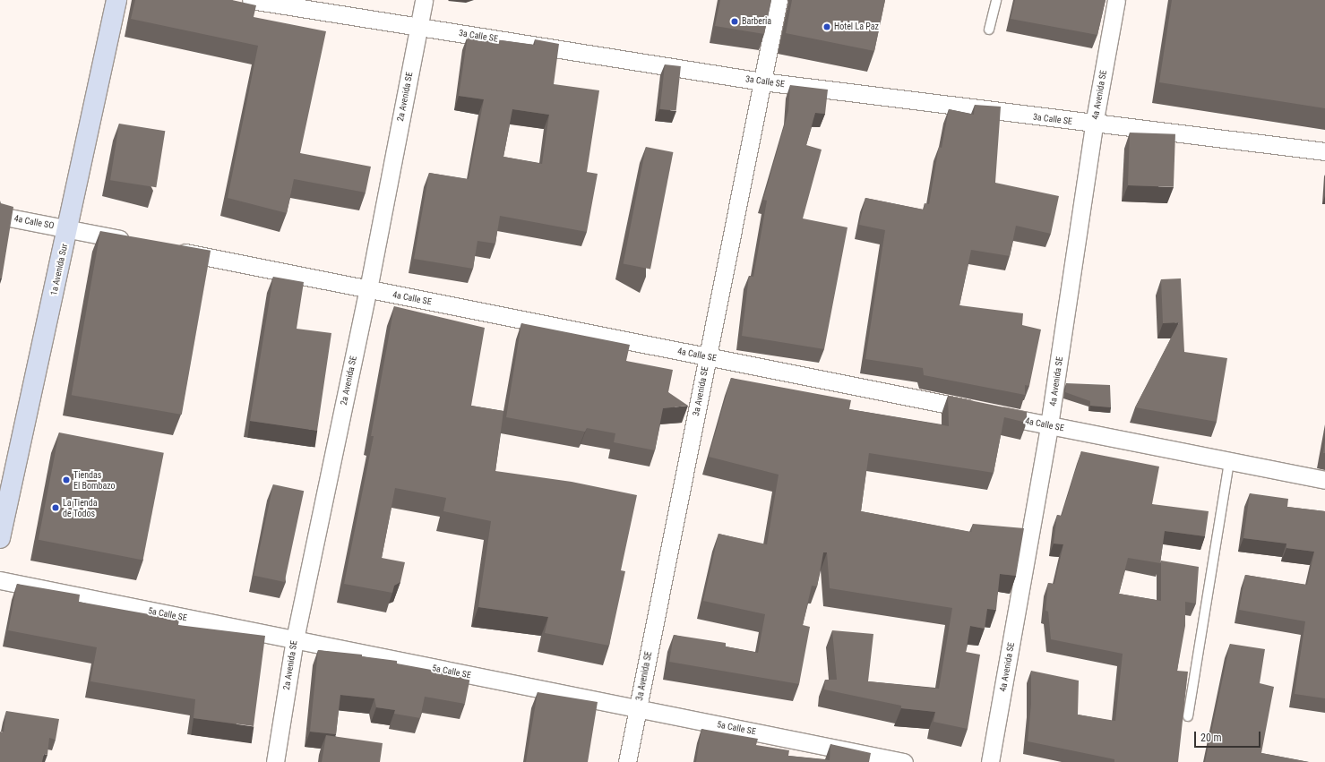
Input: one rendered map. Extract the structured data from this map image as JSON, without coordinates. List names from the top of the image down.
{
  "streets": {
    "street": [
      "3a Calle SE",
      "4a Avenida SE",
      "2a Avenida SE",
      "4a Calle SO",
      "1a Avenida Sur",
      "4a Calle SE",
      "3a Avenida SE",
      "5a Calle SE"
    ]
  },
  "crossings": [
    ["3a Calle SE", "4a Avenida SE"],
    ["3a Calle SE", "2a Avenida SE"],
    ["3a Calle SE", "3a Avenida SE"],
    ["4a Avenida SE", "4a Calle SE"],
    ["2a Avenida SE", "4a Calle SE"],
    ["2a Avenida SE", "5a Calle SE"],
    ["4a Calle SO", "1a Avenida Sur"],
    ["4a Calle SE", "3a Avenida SE"],
    ["3a Avenida SE", "5a Calle SE"]
  ],
  "places": [
    "Barberia",
    "Hotel La Paz",
    "Tiendas El Bombazo",
    "La Tienda de Todos"
  ],
  "scale_bar": "20 m"
}
